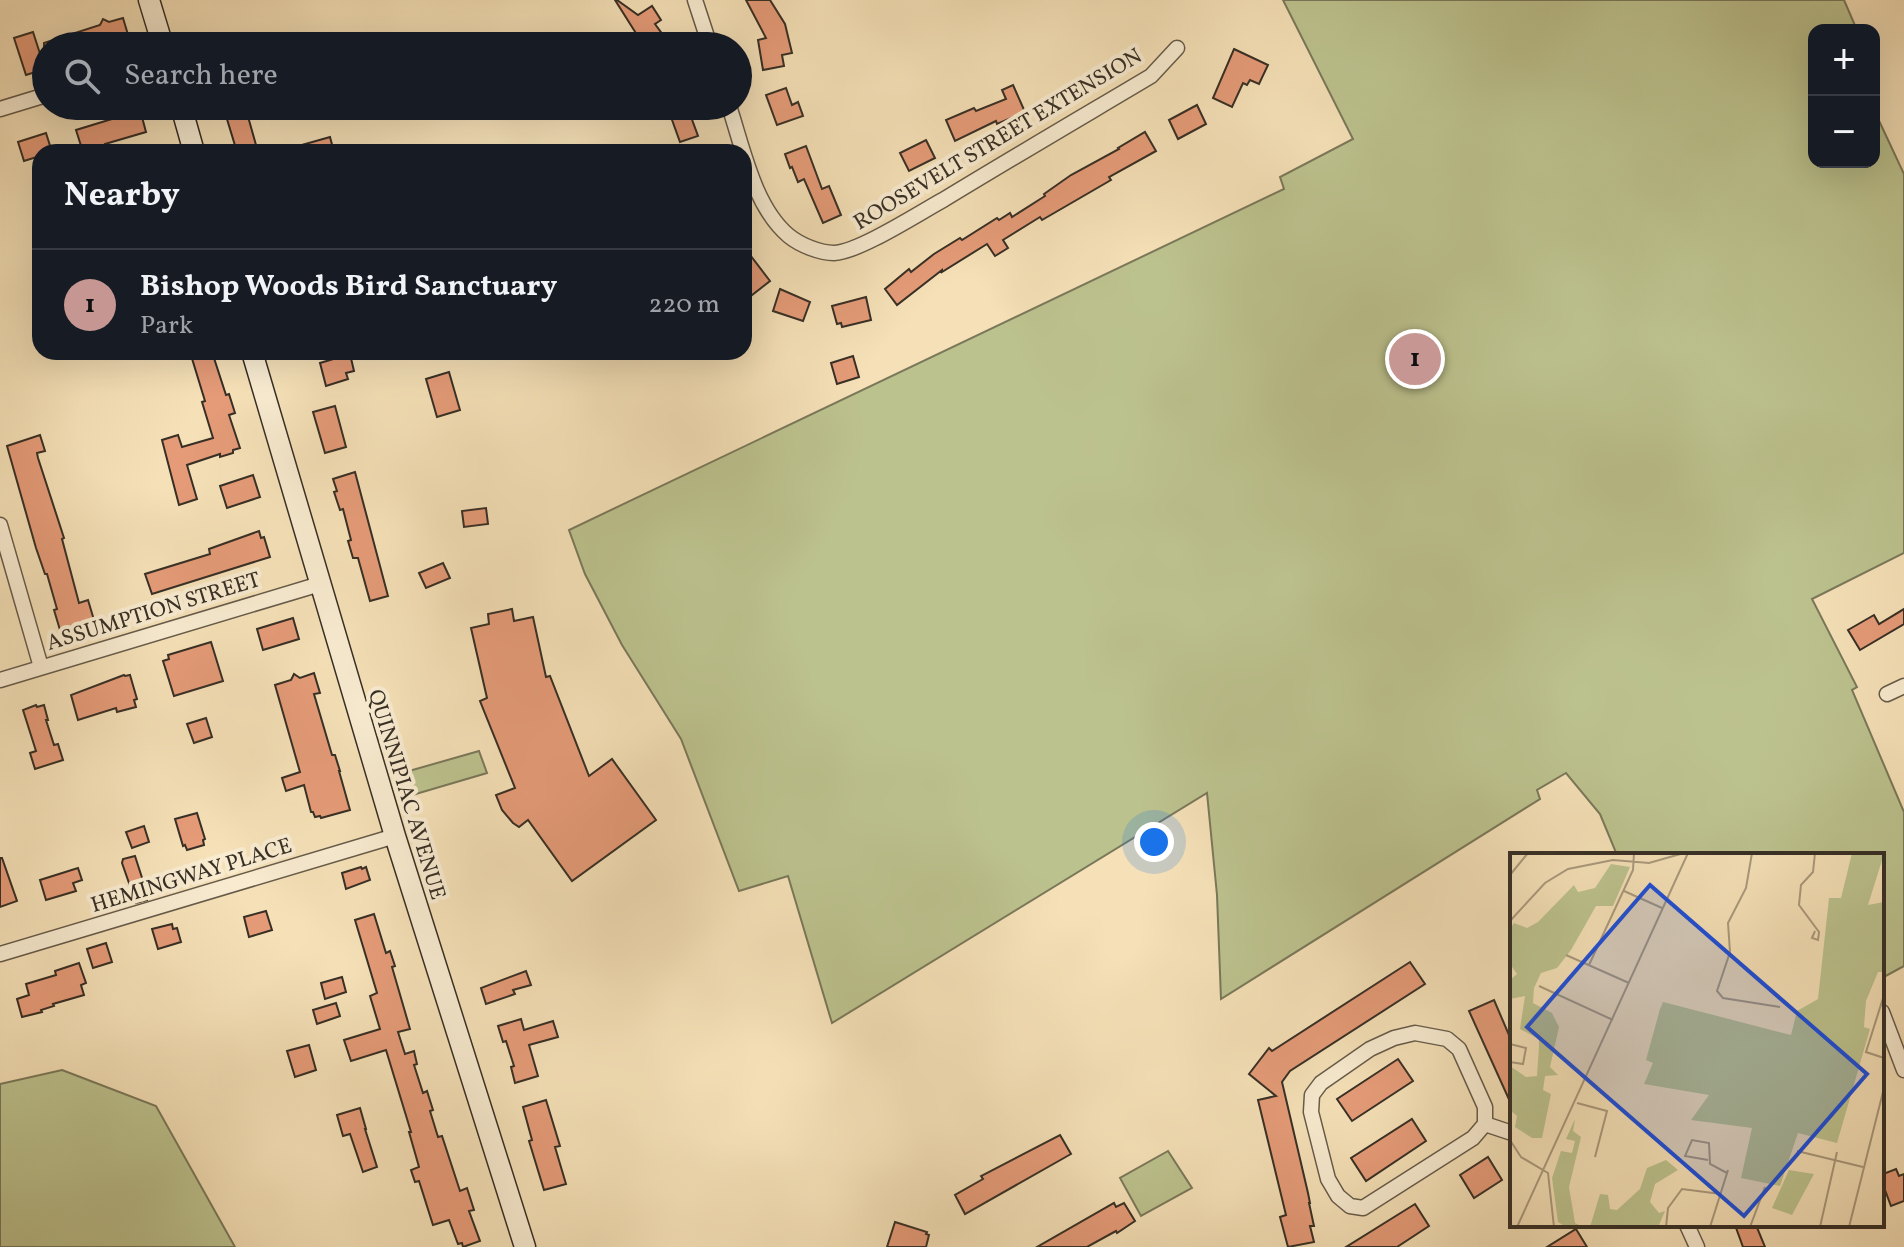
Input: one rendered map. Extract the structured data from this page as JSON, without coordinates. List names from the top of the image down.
{
  "streets": {
    "main road": ["QUINNIPIAC AVENUE"],
    "street": ["ROOSEVELT STREET EXTENSION", "ASSUMPTION STREET", "HEMINGWAY PLACE"]
  },
  "crossings": [
    ["ASSUMPTION STREET", "QUINNIPIAC AVENUE"],
    ["QUINNIPIAC AVENUE", "HEMINGWAY PLACE"]
  ],
  "page": {
    "map_buttons": ["+", "−"],
    "search": "Search here",
    "heading": "Nearby",
    "list": [
      {
        "mark": "1",
        "name": "Bishop Woods Bird Sanctuary",
        "note": "Park",
        "value": "220 m"
      }
    ],
    "pins": "1"
  }
}
